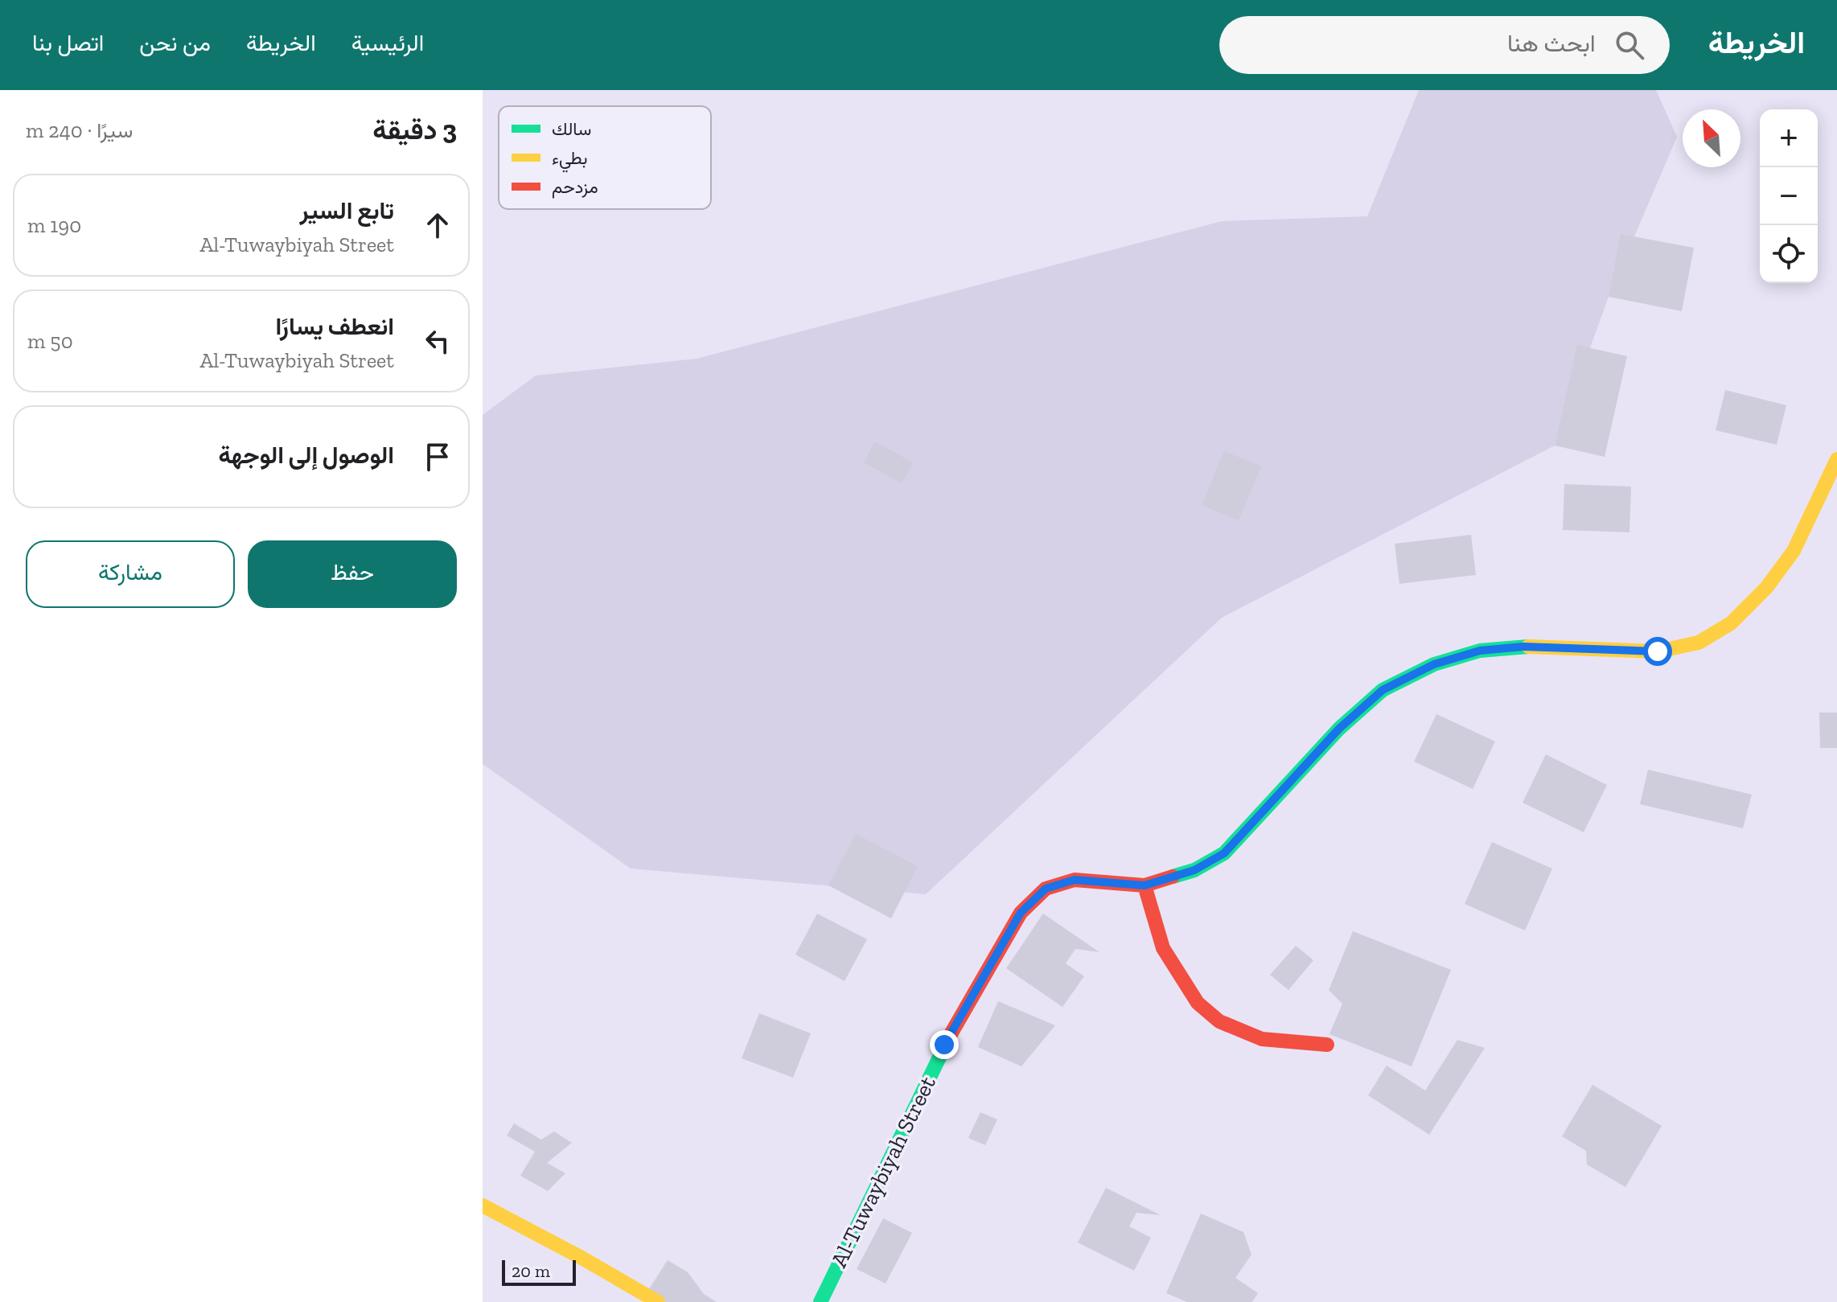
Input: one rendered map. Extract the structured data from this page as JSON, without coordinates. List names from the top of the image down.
{
  "streets": {
    "street": ["Al-Tuwaybiyah Street"]
  },
  "legend": ["سالك", "بطيء", "مزدحم"],
  "scale_bar": "20 m",
  "north": "top left",
  "page": {
    "header": "الخريطة",
    "search": "ابحث هنا",
    "nav": [
      "الرئيسية",
      "الخريطة",
      "من نحن",
      "اتصل بنا"
    ],
    "heading": ["3 دقيقة", "سيرًا · 240 m"],
    "map_buttons": ["+", "−"],
    "list": [
      ["تابع السير", "Al-Tuwaybiyah Street", "190 m"],
      ["انعطف يسارًا", "Al-Tuwaybiyah Street", "50 m"],
      "الوصول إلى الوجهة"
    ],
    "buttons": ["حفظ", "مشاركة"],
    "scale": "20 m"
  }
}
